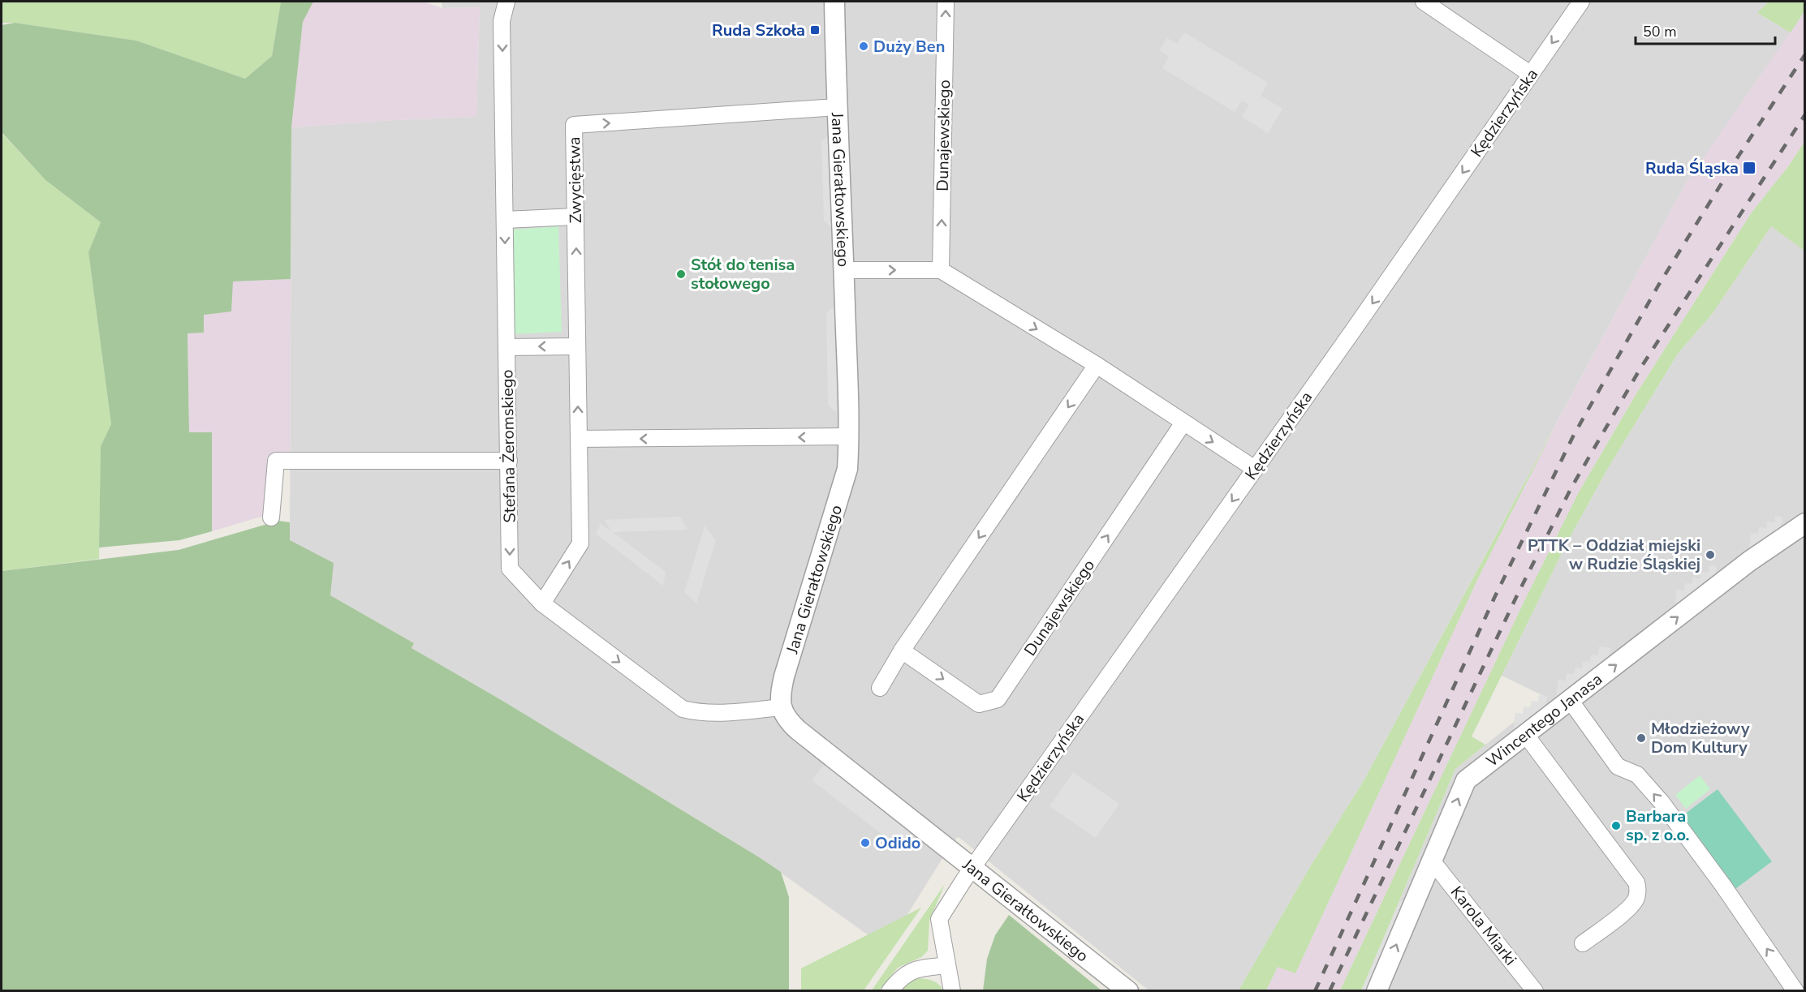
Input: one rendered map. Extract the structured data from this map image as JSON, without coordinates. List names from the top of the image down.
{
  "streets": {
    "street": [
      "Kędzierzyńska",
      "Dunajewskiego",
      "Zwycięstwa",
      "Jana Gierałtowskiego",
      "Stefana Żeromskiego",
      "Wincentego Janasa",
      "Karola Miarki"
    ]
  },
  "crossings": [
    ["Kędzierzyńska", "Jana Gierałtowskiego"],
    ["Zwycięstwa", "Jana Gierałtowskiego"],
    ["Zwycięstwa", "Stefana Żeromskiego"],
    ["Jana Gierałtowskiego", "Stefana Żeromskiego"],
    ["Wincentego Janasa", "Karola Miarki"]
  ],
  "one_way": ["Kędzierzyńska", "Stefana Żeromskiego", "Wincentego Janasa"],
  "places": {
    "transit": ["Ruda Szkoła", "Ruda Śląska"],
    "other": [
      "Duży Ben",
      "Stół do tenisa stołowego",
      "PTTK – Oddział miejski w Rudzie Śląskiej",
      "Młodzieżowy Dom Kultury",
      "Barbara sp. z o.o.",
      "Odido"
    ]
  },
  "scale_bar": "50 m"
}
